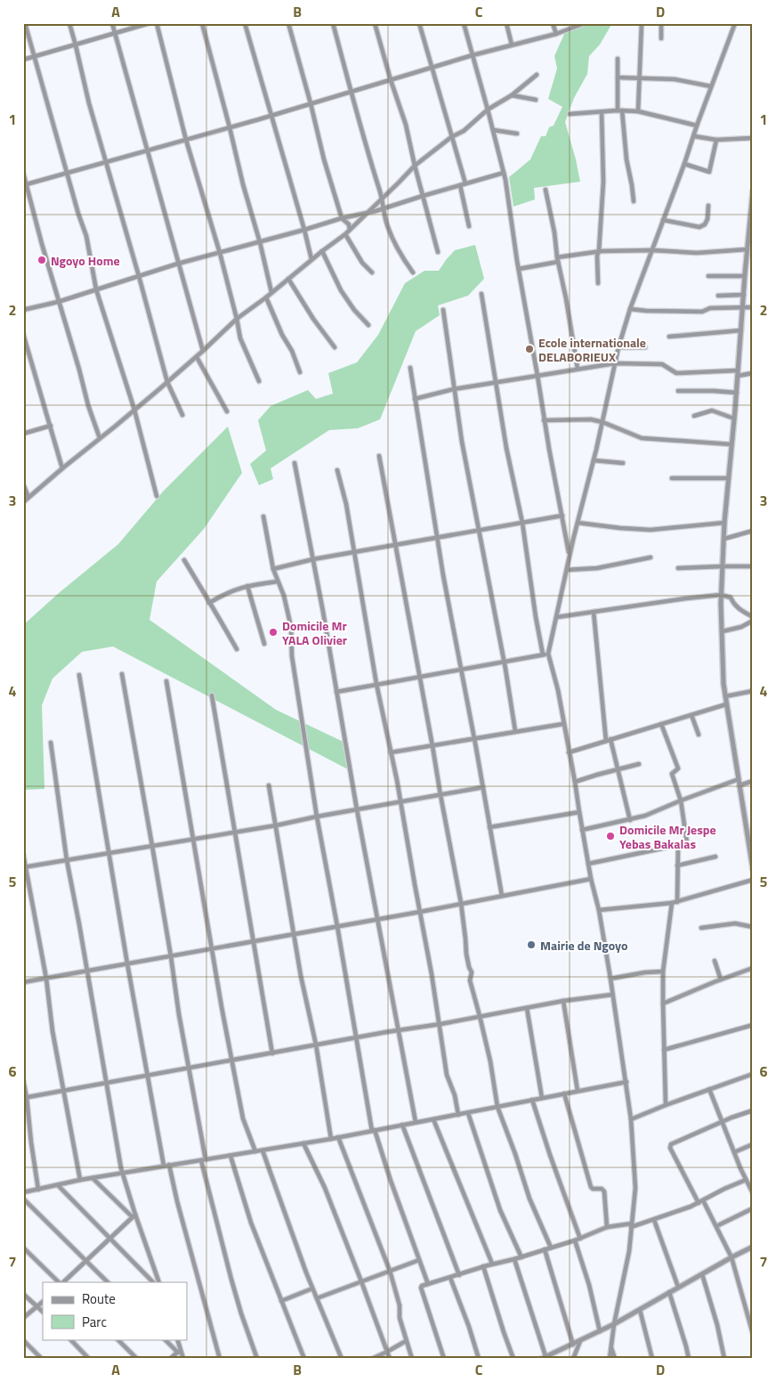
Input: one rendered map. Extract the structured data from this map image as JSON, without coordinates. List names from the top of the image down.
{
  "places": [
    "Ngoyo Home",
    "Ecole internationale DELABORIEUX",
    "Domicile Mr YALA Olivier",
    "Domicile Mr Jespe Yebas Bakalas",
    "Mairie de Ngoyo"
  ],
  "legend": ["Route", "Parc"],
  "grid": {
    "columns": [
      "A",
      "B",
      "C",
      "D"
    ],
    "rows": [
      "1",
      "2",
      "3",
      "4",
      "5",
      "6",
      "7"
    ]
  }
}
